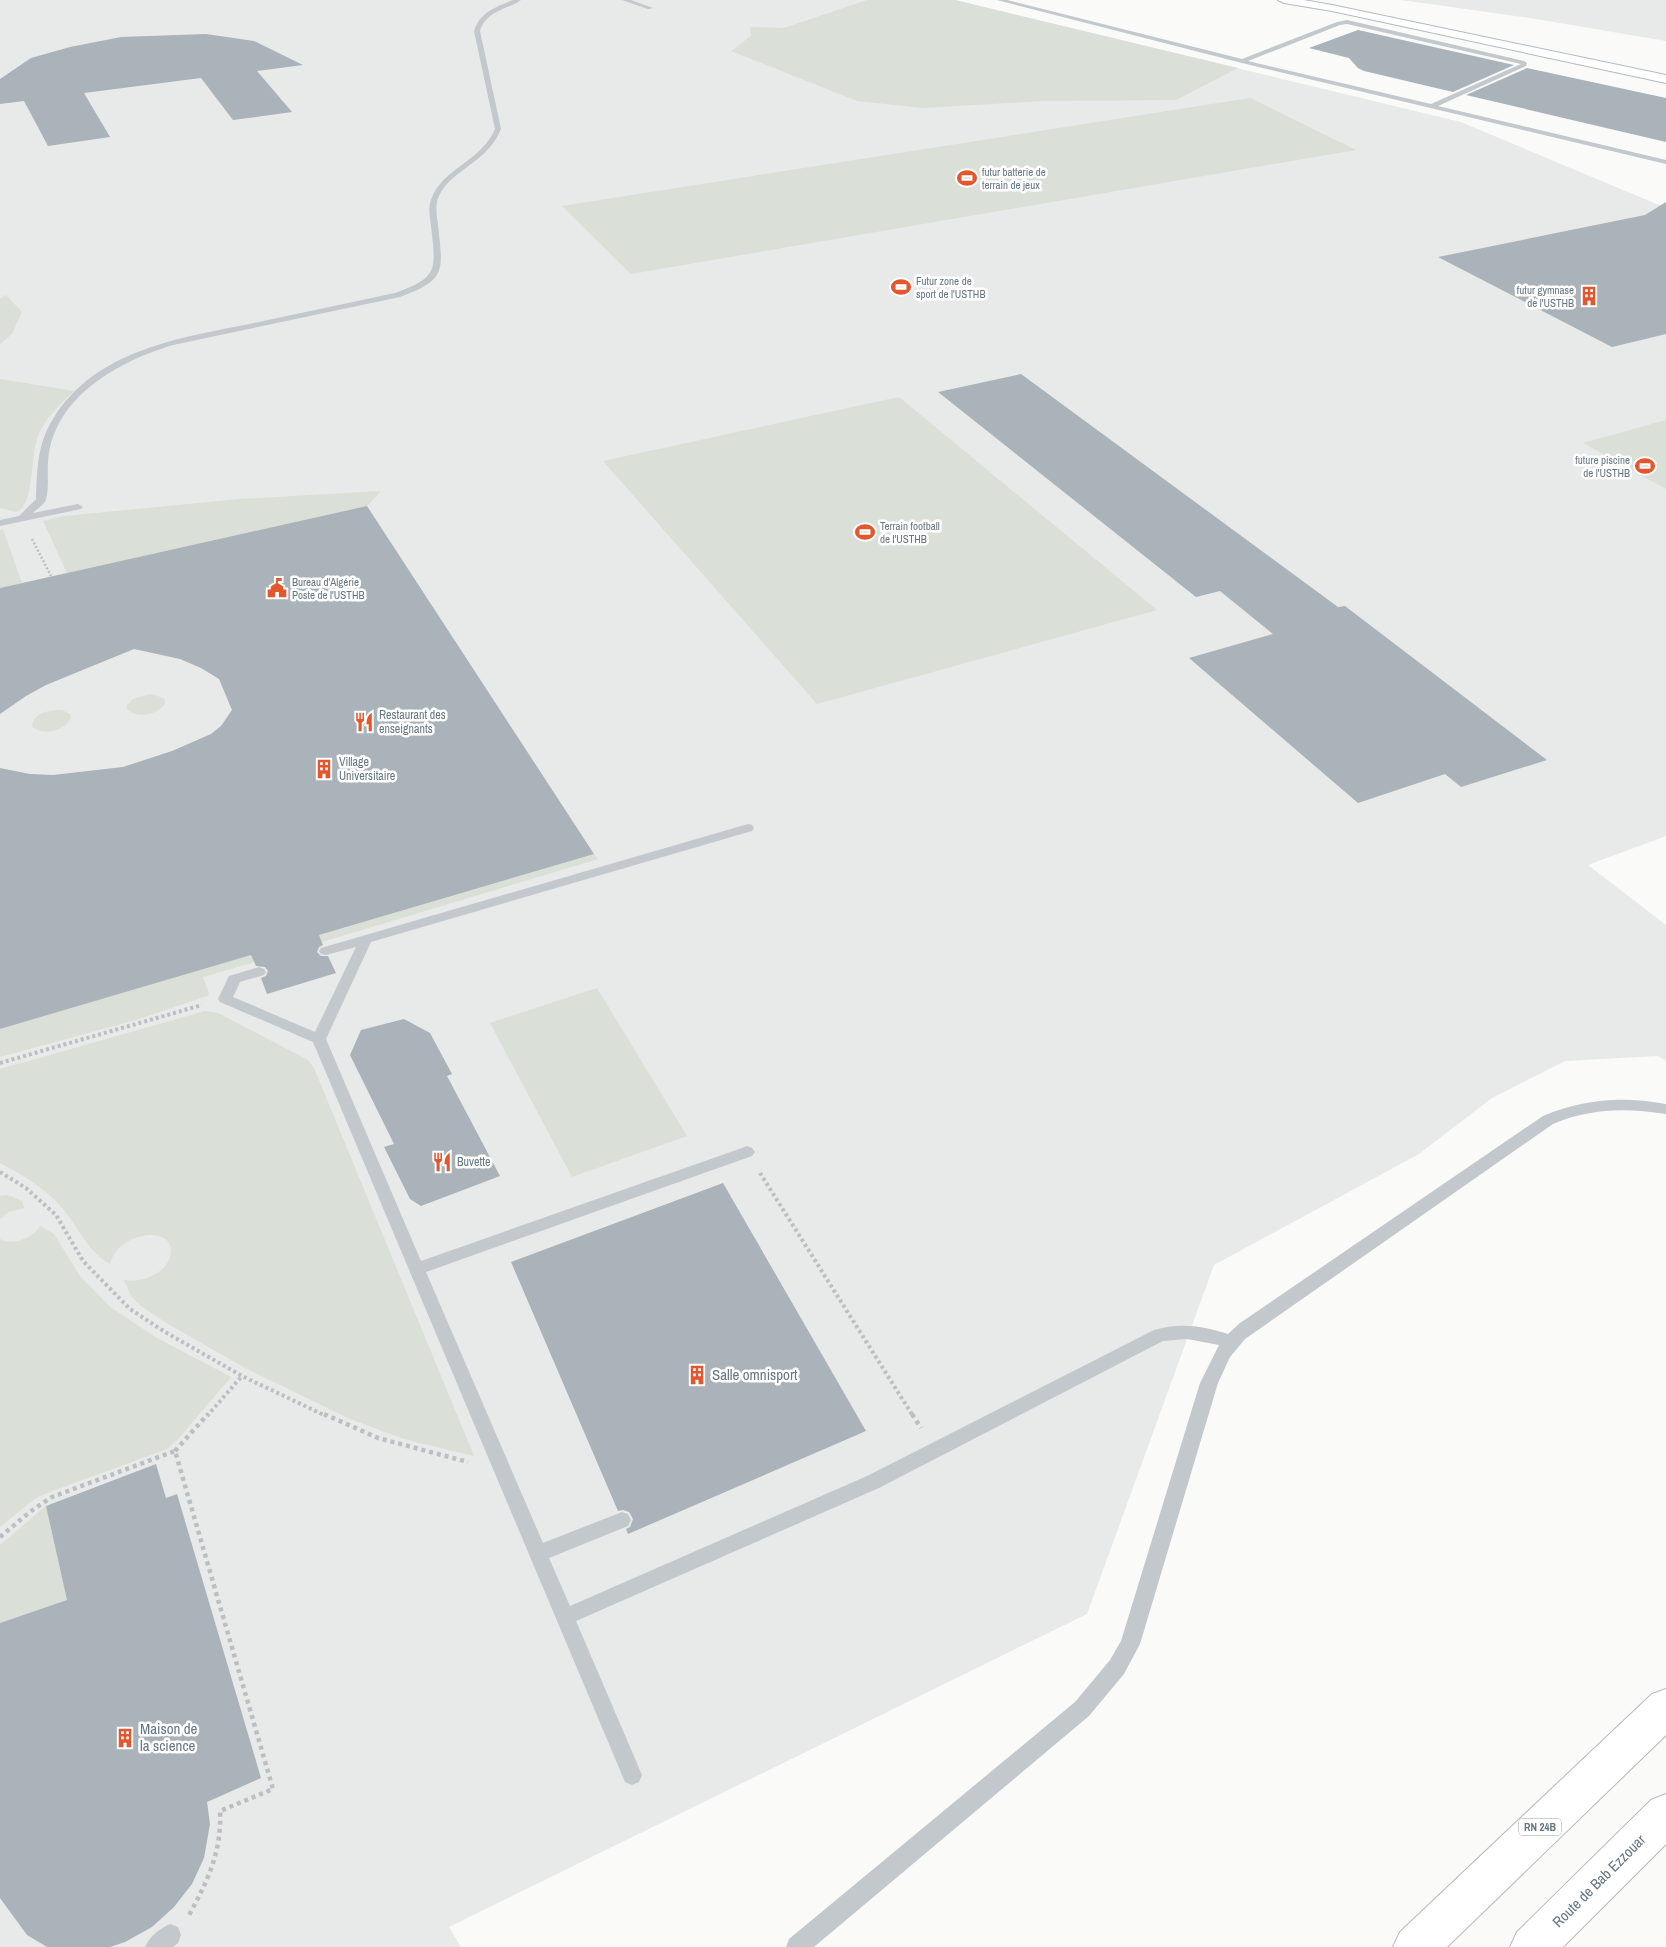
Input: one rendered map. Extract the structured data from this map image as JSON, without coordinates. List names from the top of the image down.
{
  "streets": {
    "main road": ["RN 24B", "Route de Bab Ezzouar"]
  },
  "places": {
    "sports": [
      "futur batterie de terrain de jeux",
      "Futur zone de sport de l'USTHB",
      "future piscine de l'USTHB",
      "Terrain football de l'USTHB"
    ],
    "building": [
      "futur gymnase de l'USTHB",
      "Village Universitaire",
      "Salle omnisport",
      "Maison de la science"
    ],
    "public building": ["Bureau d'Algérie Poste de l'USTHB"],
    "restaurant": ["Restaurant des enseignants", "Buvette"]
  }
}
